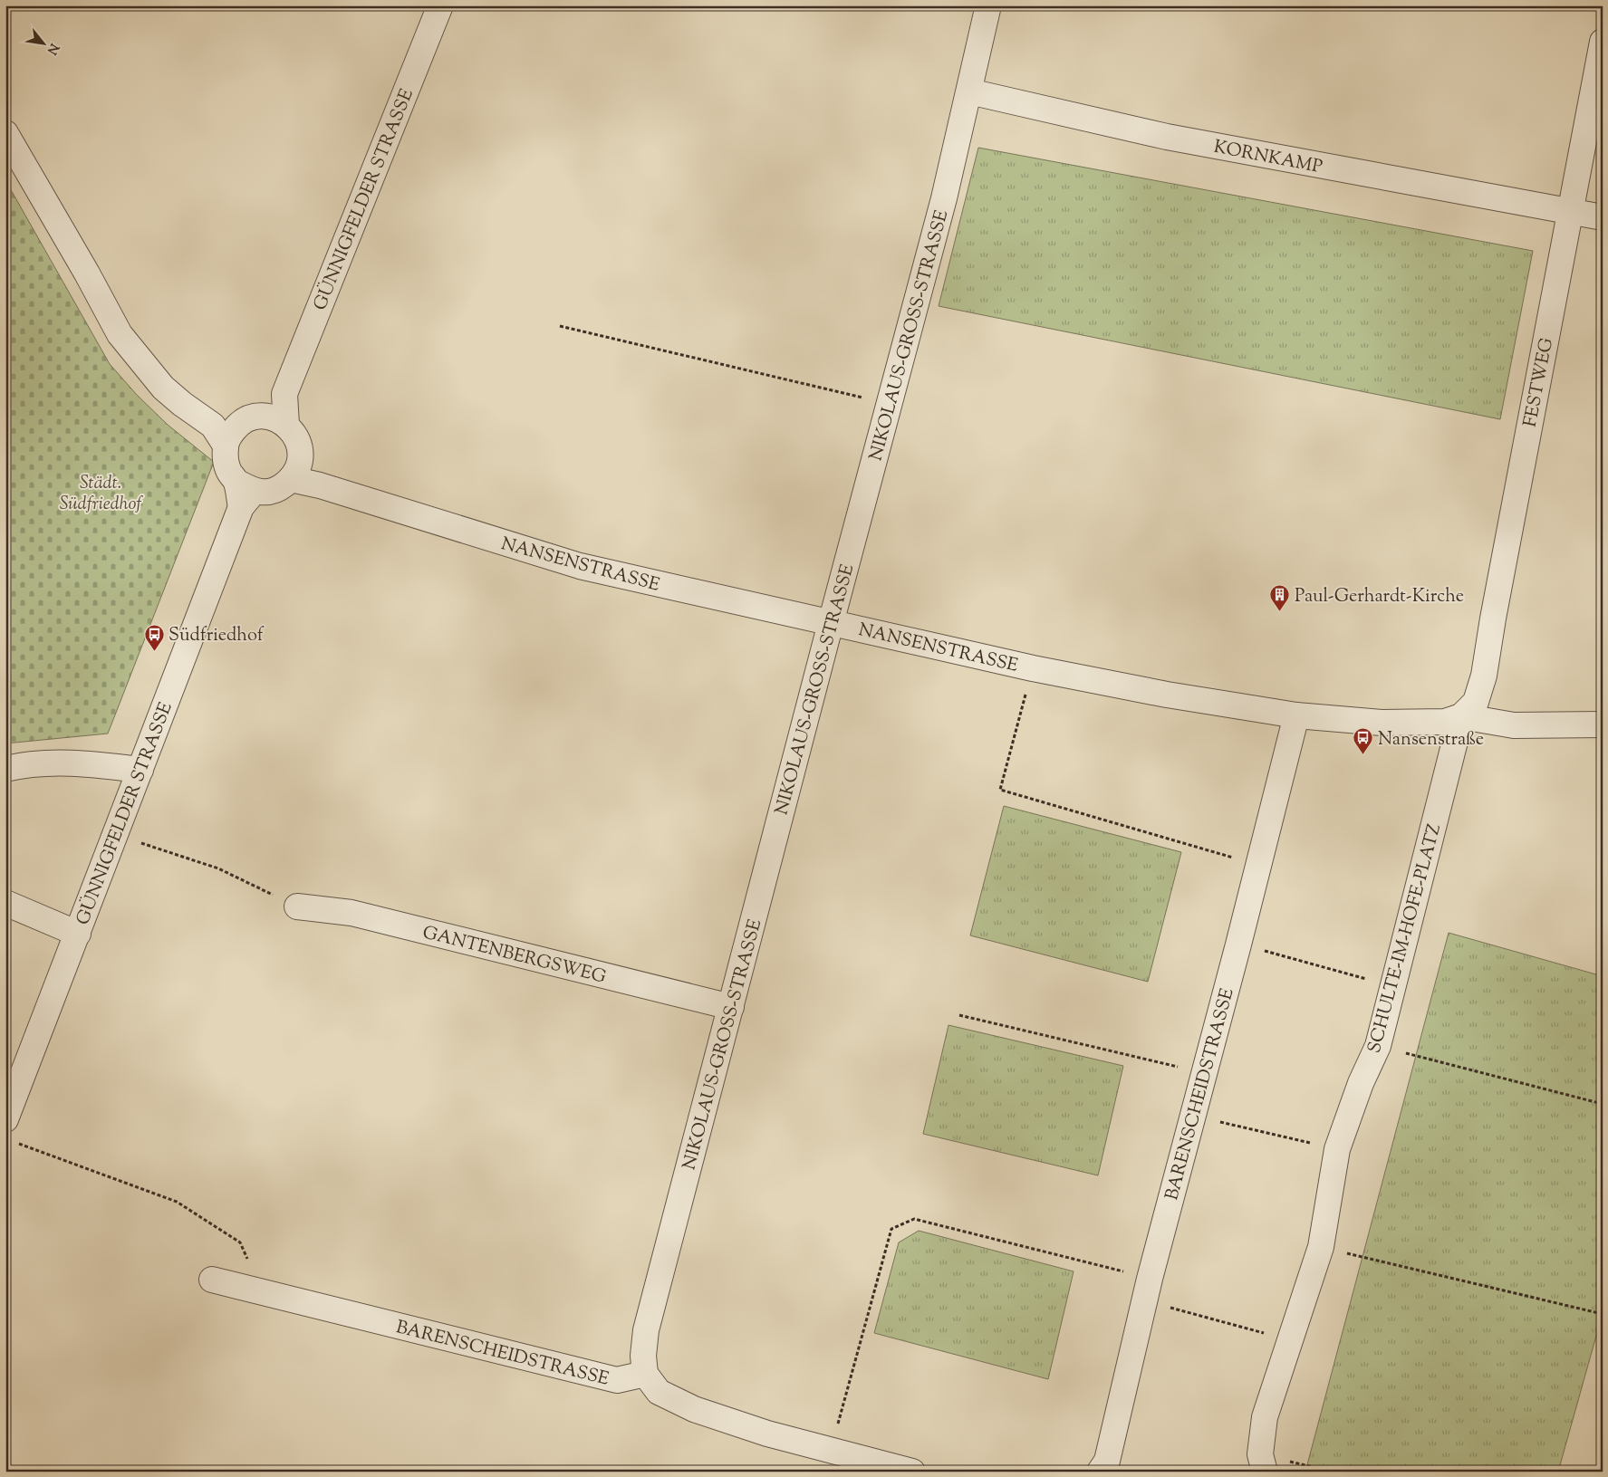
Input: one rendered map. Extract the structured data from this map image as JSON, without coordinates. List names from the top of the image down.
{
  "streets": {
    "street": [
      "KORNKAMP",
      "GÜNNIGFELDER STRASSE",
      "NIKOLAUS-GROSS-STRASSE",
      "FESTWEG",
      "NANSENSTRASSE",
      "SCHULTE-IM-HOFE-PLATZ",
      "GANTENBERGSWEG",
      "BARENSCHEIDSTRASSE"
    ]
  },
  "crossings": [
    ["KORNKAMP", "NIKOLAUS-GROSS-STRASSE"],
    ["KORNKAMP", "FESTWEG"],
    ["GÜNNIGFELDER STRASSE", "NANSENSTRASSE"],
    ["NIKOLAUS-GROSS-STRASSE", "NANSENSTRASSE"],
    ["NIKOLAUS-GROSS-STRASSE", "GANTENBERGSWEG"],
    ["NIKOLAUS-GROSS-STRASSE", "BARENSCHEIDSTRASSE"],
    ["FESTWEG", "NANSENSTRASSE"],
    ["FESTWEG", "SCHULTE-IM-HOFE-PLATZ"],
    ["NANSENSTRASSE", "SCHULTE-IM-HOFE-PLATZ"],
    ["NANSENSTRASSE", "BARENSCHEIDSTRASSE"]
  ],
  "parks": ["Städt. Südfriedhof"],
  "places": {
    "building": ["Paul-Gerhardt-Kirche"],
    "bus stop": ["Südfriedhof", "Nansenstraße"]
  },
  "north": "bottom right"
}
